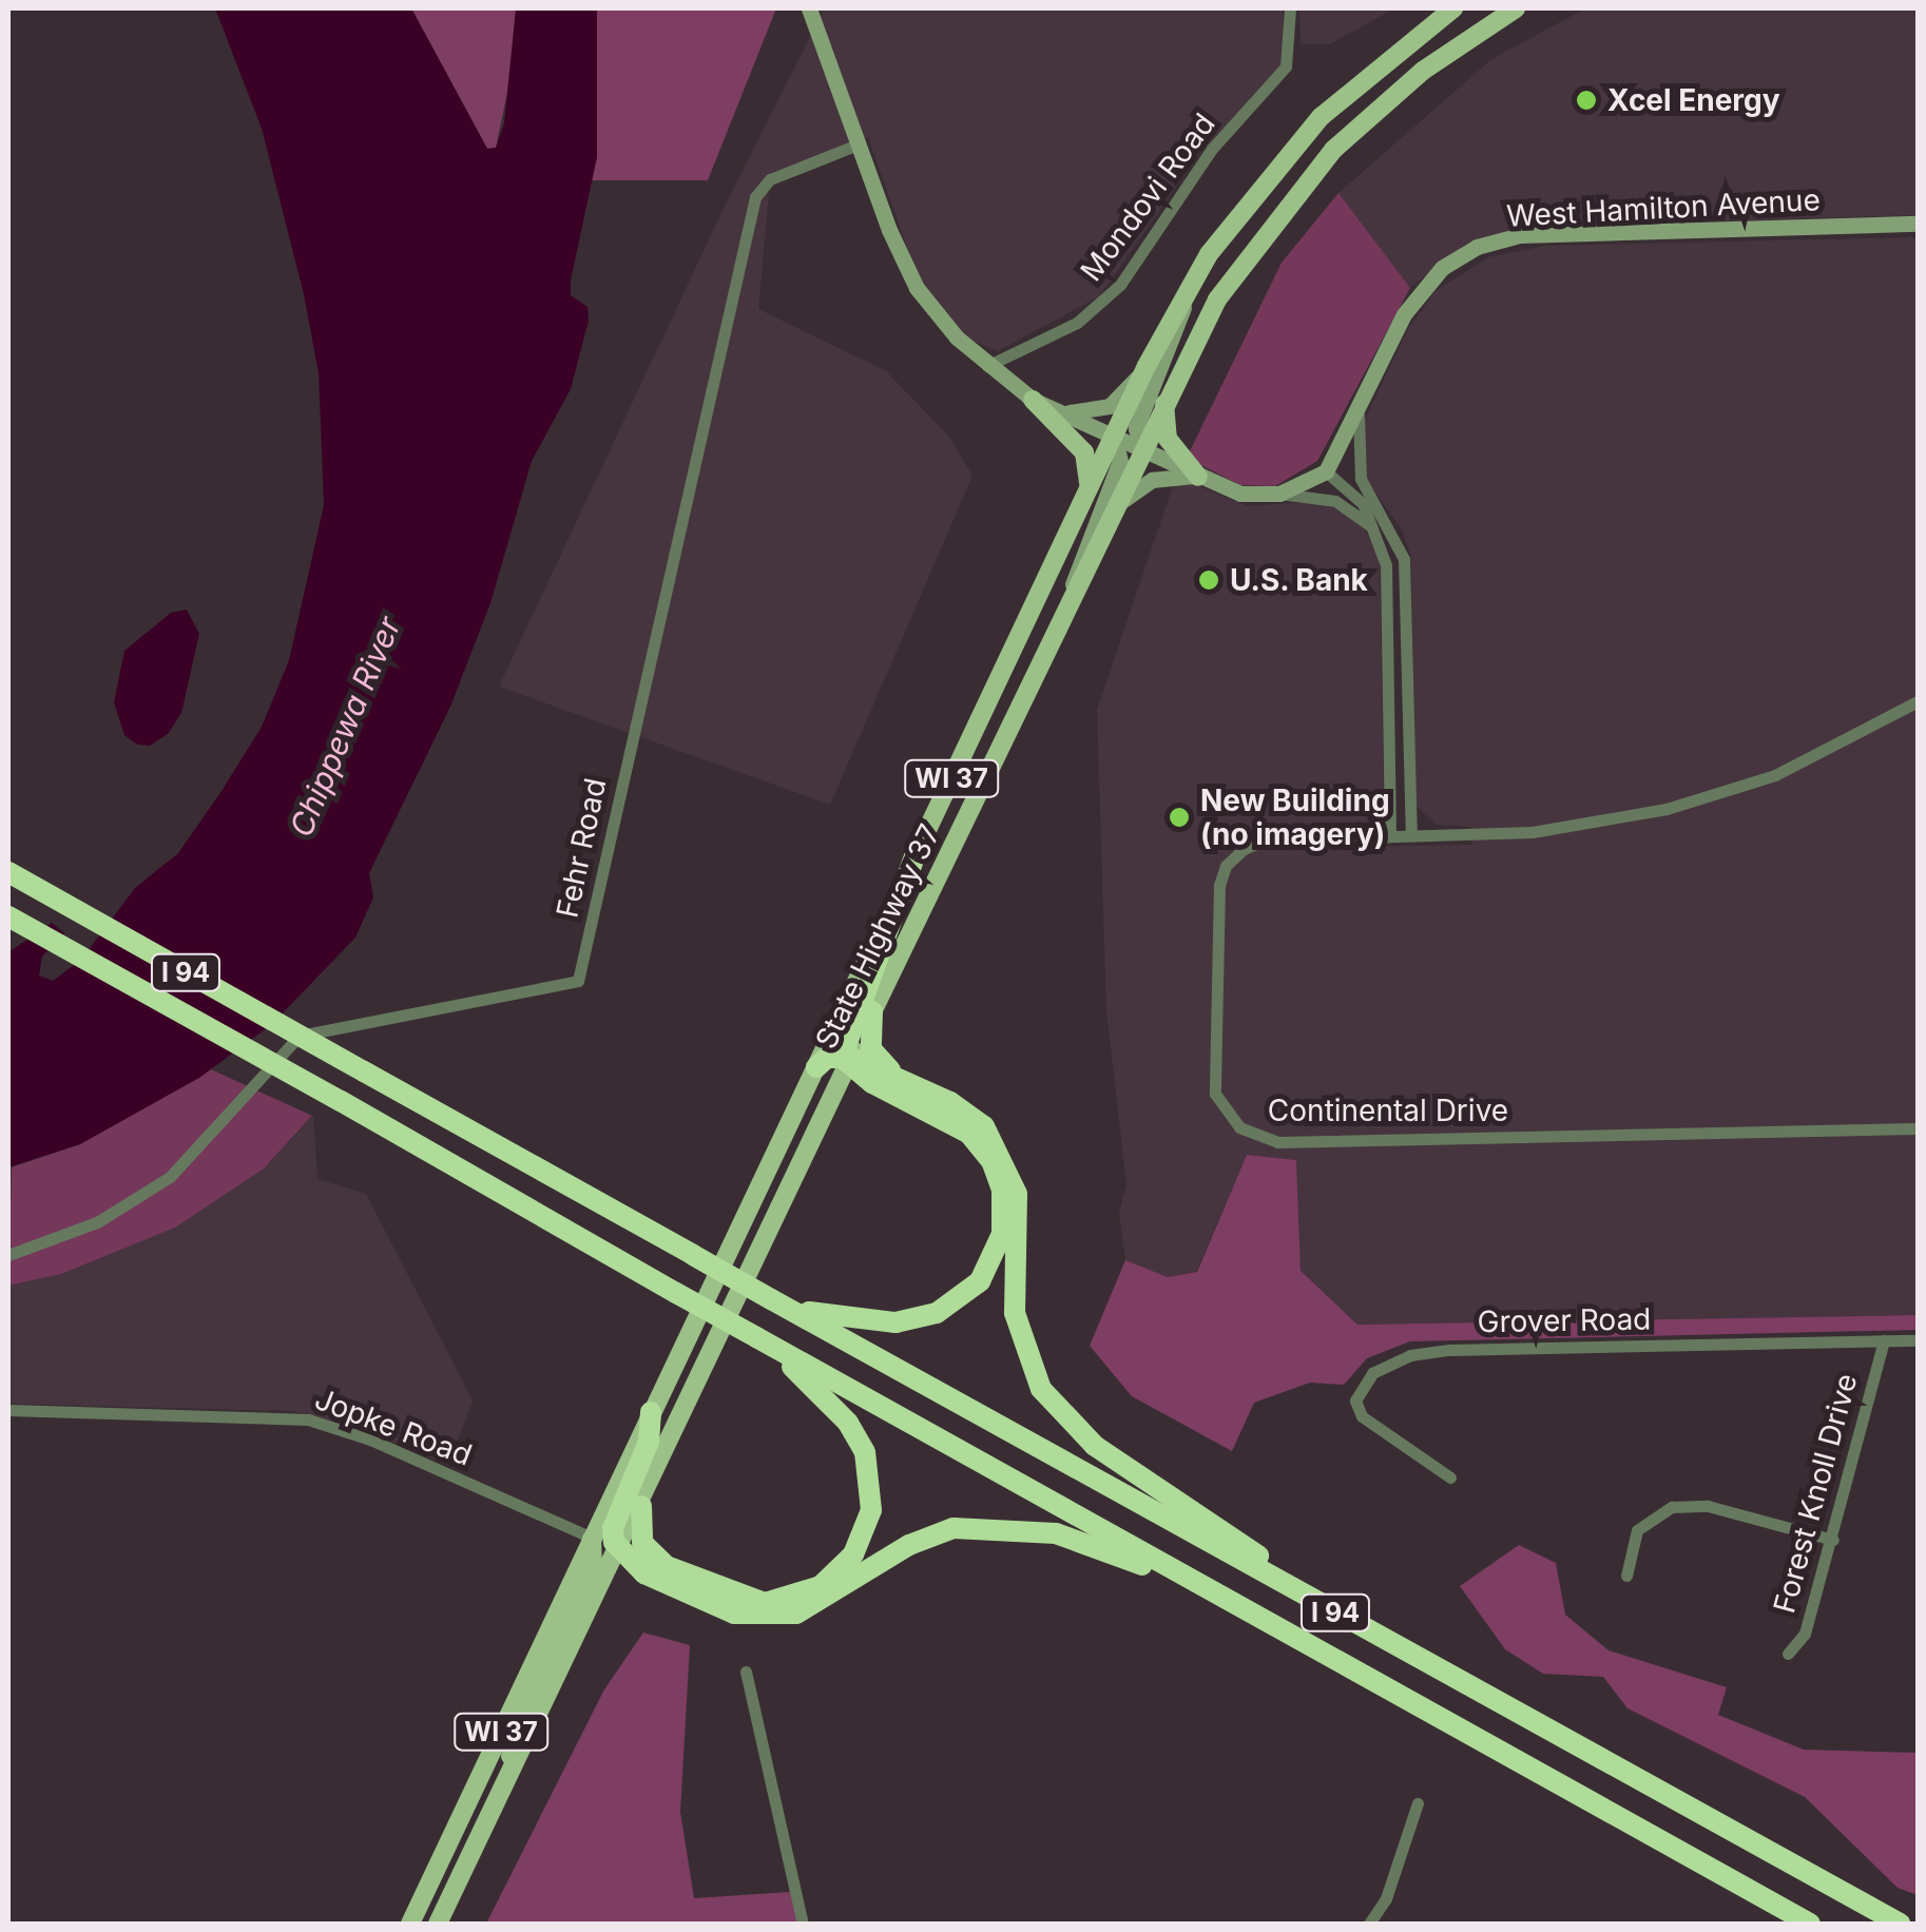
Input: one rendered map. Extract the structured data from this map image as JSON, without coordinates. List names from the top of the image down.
{
  "streets": {
    "highway": ["I 94"],
    "main road": ["WI 37", "State Highway 37"],
    "street": [
      "Mondovi Road",
      "West Hamilton Avenue",
      "Fehr Road",
      "Continental Drive",
      "Grover Road",
      "Jopke Road",
      "Forest Knoll Drive"
    ]
  },
  "crossings": [
    ["State Highway 37", "Jopke Road"],
    ["Grover Road", "Forest Knoll Drive"]
  ],
  "water": ["Chippewa River"],
  "places": ["Xcel Energy", "U.S. Bank", "New Building (no imagery)"]
}
